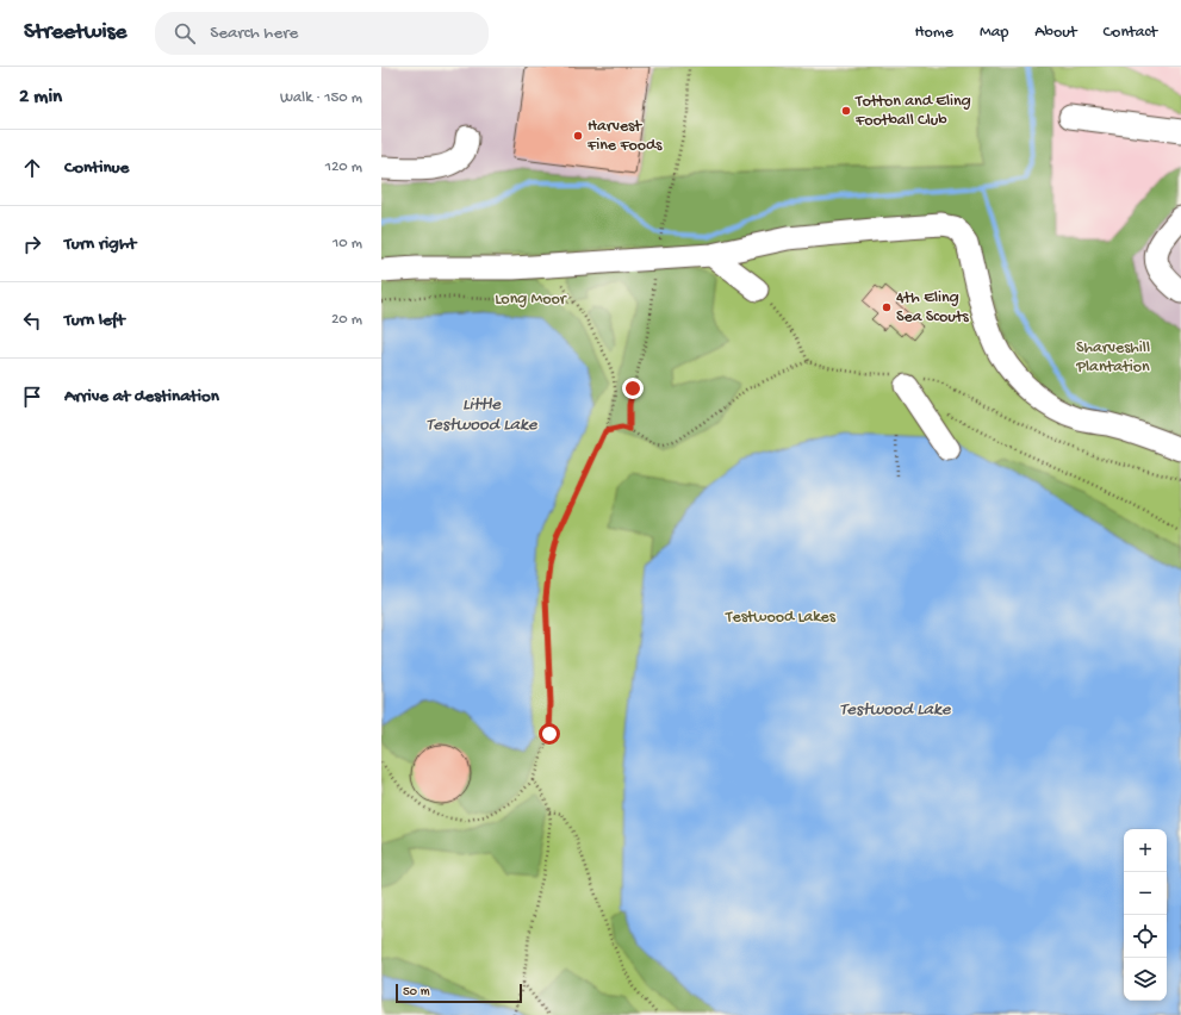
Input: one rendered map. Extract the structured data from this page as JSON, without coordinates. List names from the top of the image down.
{
  "water": ["Little Testwood Lake", "Testwood Lake"],
  "parks": ["Long Moor", "Sharveshill Plantation", "Testwood Lakes"],
  "places": ["Totton and Eling Football Club", "Harvest Fine Foods", "4th Eling Sea Scouts"],
  "scale_bar": "50 m",
  "page": {
    "header": "Streetwise",
    "search": "Search here",
    "nav": [
      "Home",
      "Map",
      "About",
      "Contact"
    ],
    "heading": ["2 min", "Walk · 150 m"],
    "list": [
      ["Continue", "120 m"],
      ["Turn right", "10 m"],
      ["Turn left", "20 m"],
      "Arrive at destination"
    ],
    "map_buttons": ["+", "−"],
    "scale": "50 m"
  }
}
